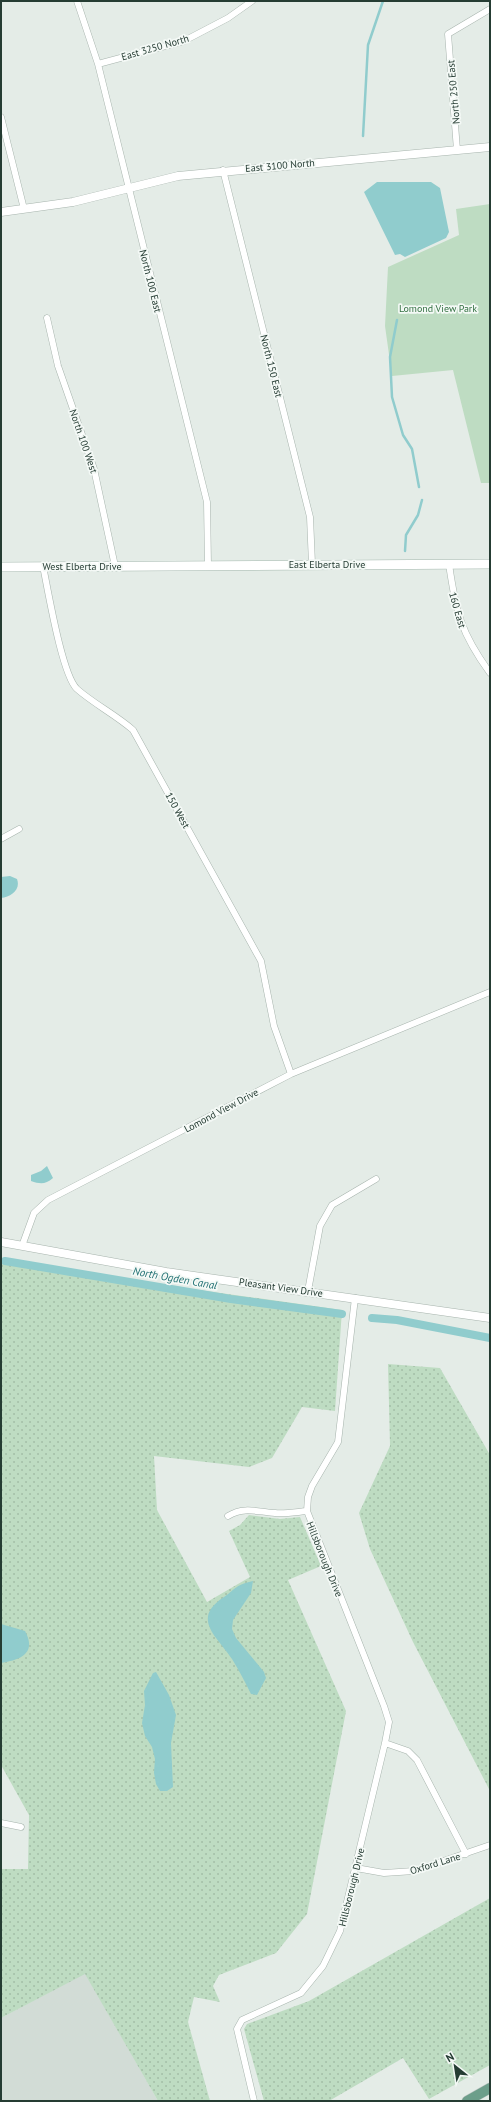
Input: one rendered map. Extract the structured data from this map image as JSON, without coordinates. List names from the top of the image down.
{
  "streets": {
    "main road": ["East Elberta Drive", "West Elberta Drive"],
    "street": [
      "East 3250 North",
      "North 250 East",
      "East 3100 North",
      "North 100 East",
      "North 150 East",
      "North 100 West",
      "160 East",
      "150 West",
      "Lomond View Drive",
      "Pleasant View Drive",
      "Hillsborough Drive",
      "Oxford Lane"
    ]
  },
  "crossings": [
    ["East 3250 North", "North 100 East"],
    ["North 250 East", "East 3100 North"],
    ["East 3100 North", "North 100 East"],
    ["East 3100 North", "North 150 East"],
    ["North 100 East", "East Elberta Drive"],
    ["North 150 East", "East Elberta Drive"],
    ["North 100 West", "West Elberta Drive"],
    ["East Elberta Drive", "West Elberta Drive"],
    ["East Elberta Drive", "160 East"],
    ["West Elberta Drive", "150 West"],
    ["150 West", "Lomond View Drive"],
    ["Lomond View Drive", "Pleasant View Drive"],
    ["Pleasant View Drive", "Hillsborough Drive"],
    ["Hillsborough Drive", "Oxford Lane"]
  ],
  "water": ["North Ogden Canal"],
  "parks": ["Lomond View Park"],
  "north": "top left"
}
